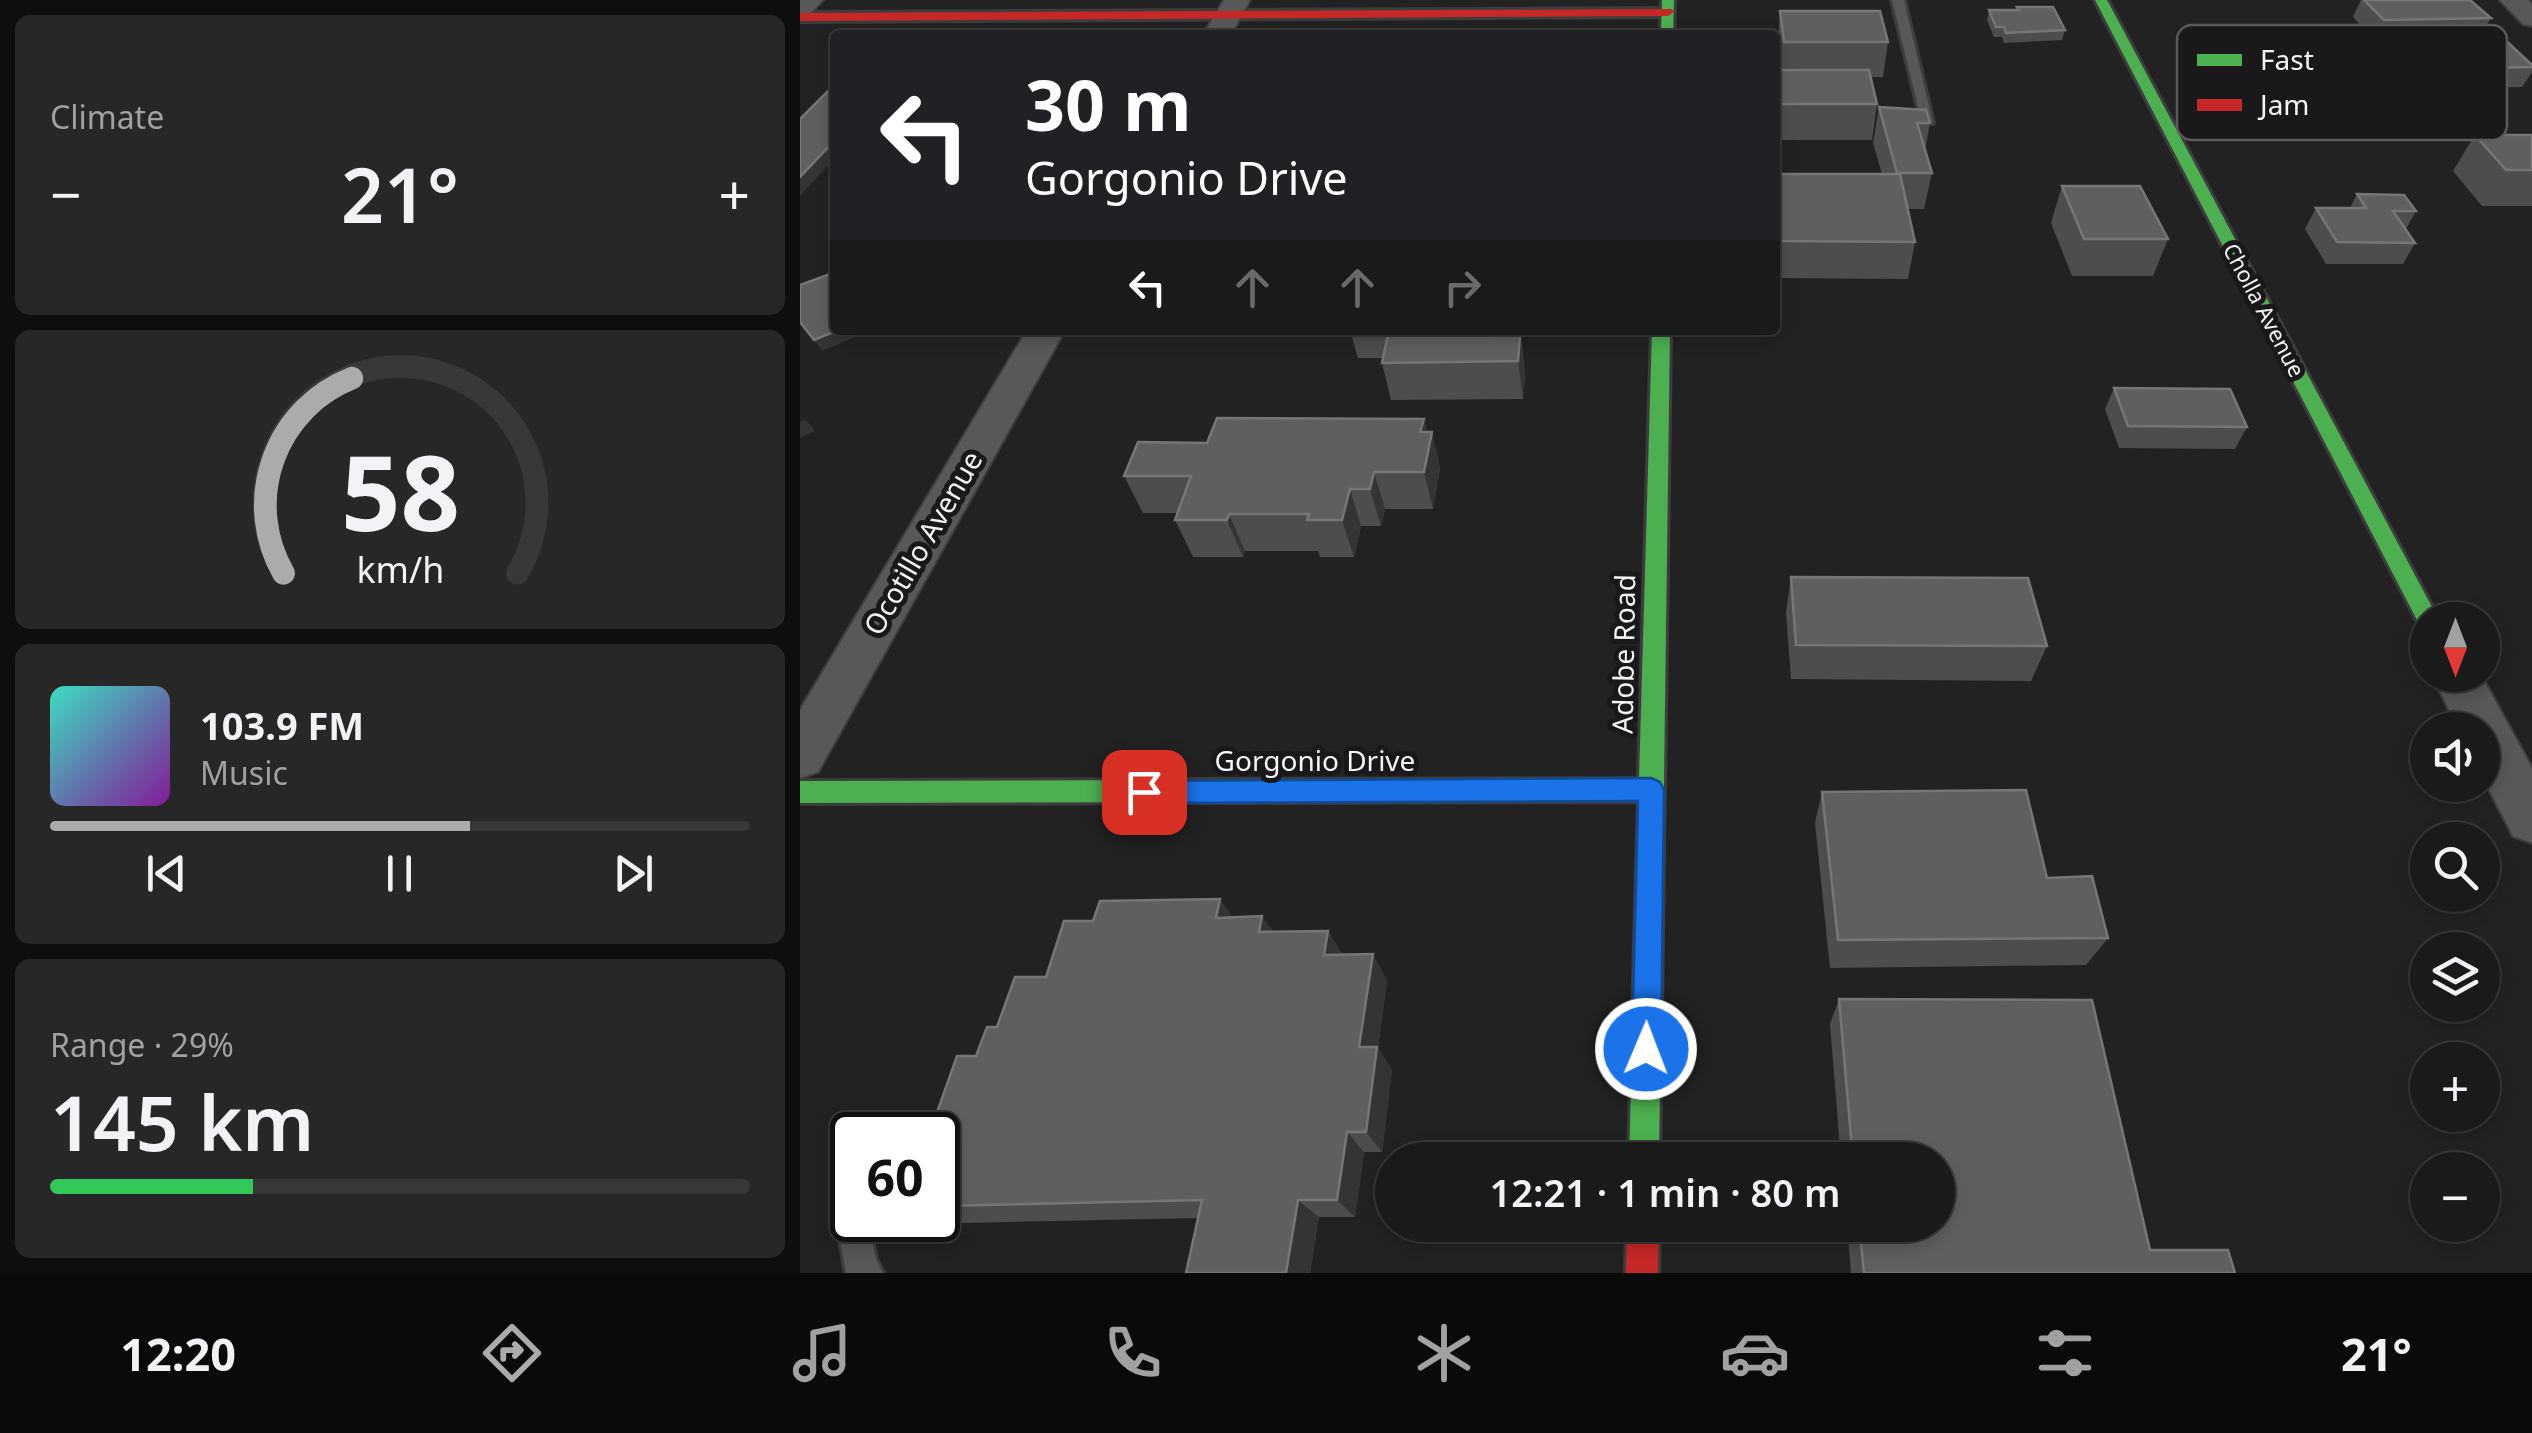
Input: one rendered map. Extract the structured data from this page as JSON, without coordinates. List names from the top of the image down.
{
  "streets": {
    "street": [
      "Cholla Avenue",
      "Ocotillo Avenue",
      "Adobe Road",
      "Gorgonio Drive"
    ]
  },
  "crossings": [
    ["Adobe Road", "Gorgonio Drive"]
  ],
  "legend": ["Fast", "Jam"],
  "north": "bottom",
  "page": {
    "tile": [
      "Climate",
      ["Range · 29%", "145 km"]
    ],
    "turn": ["30 m", "Gorgonio Drive"],
    "heat": ["−", "21°", "+"],
    "map_buttons": ["+", "−"],
    "song": ["103.9 FM", "Music"],
    "limit": "60",
    "trip": "12:21 · 1 min · 80 m",
    "tabs": ["12:20", "21°"],
    "gauge": ["58", "km/h"]
  }
}
